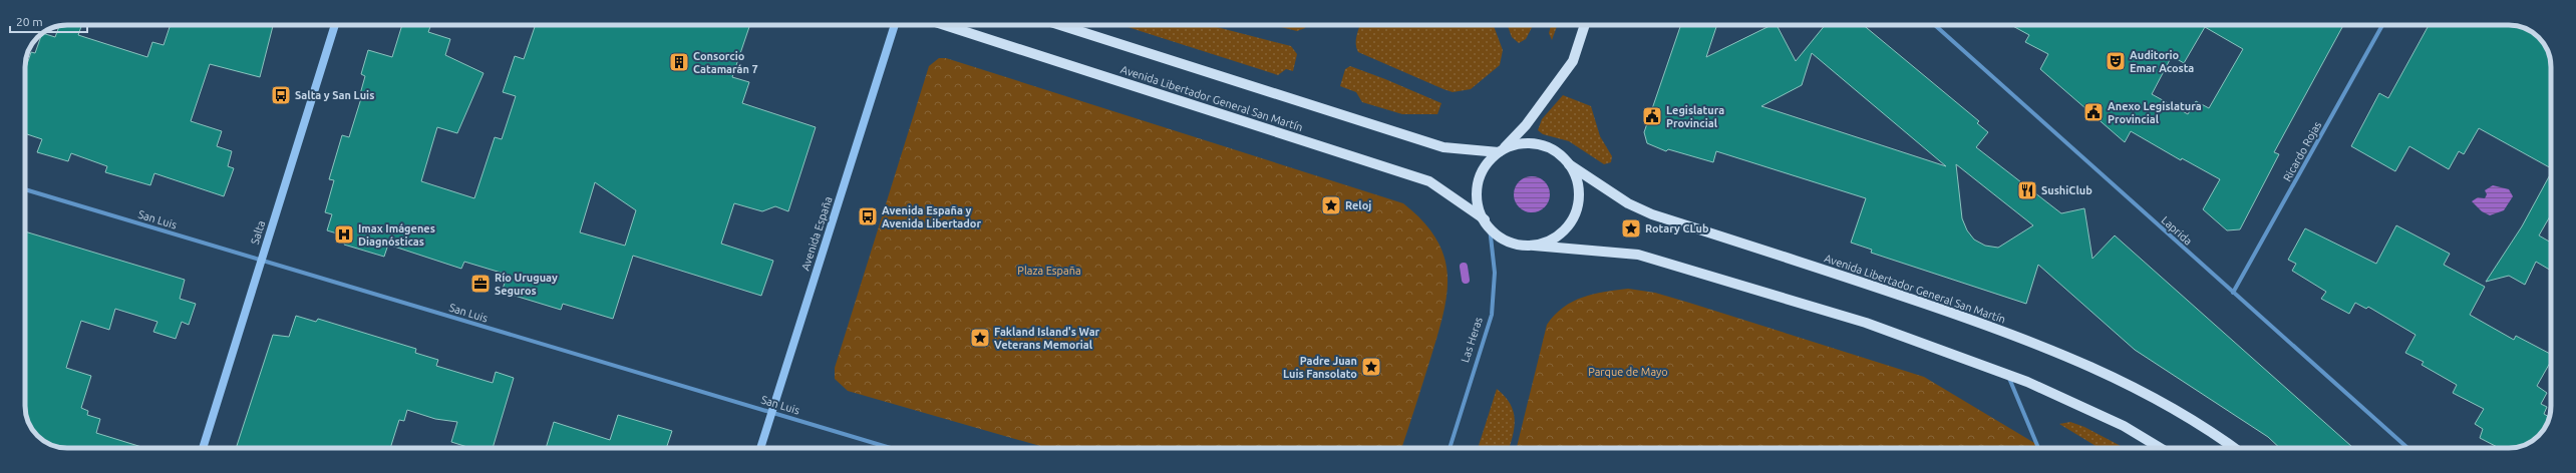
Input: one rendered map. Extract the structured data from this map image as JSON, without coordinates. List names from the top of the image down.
{
  "streets": {
    "main road": ["Avenida Libertador General San Martín", "Salta", "Avenida España"],
    "street": [
      "Ricardo Rojas",
      "San Luis",
      "Laprida",
      "Las Heras"
    ]
  },
  "crossings": [
    ["Avenida Libertador General San Martín", "Las Heras"],
    ["Ricardo Rojas", "Laprida"],
    ["San Luis", "Salta"],
    ["San Luis", "Avenida España"]
  ],
  "parks": ["Plaza España", "Parque de Mayo"],
  "places": {
    "theatre": ["Auditorio Emar Acosta"],
    "building": ["Consorcio Catamarán 7"],
    "bus stop": ["Salta y San Luis", "Avenida España y Avenida Libertador"],
    "public building": ["Anexo Legislatura Provincial", "Legislatura Provincial"],
    "restaurant": ["SushiClub"],
    "place": [
      "Reloj",
      "Rotary CLub",
      "Fakland Island's War Veterans Memorial",
      "Padre Juan Luis Fansolato"
    ],
    "hospital": ["Imax Imágenes Diagnósticas"],
    "office": ["Río Uruguay Seguros"]
  },
  "scale_bar": "20 m"
}
